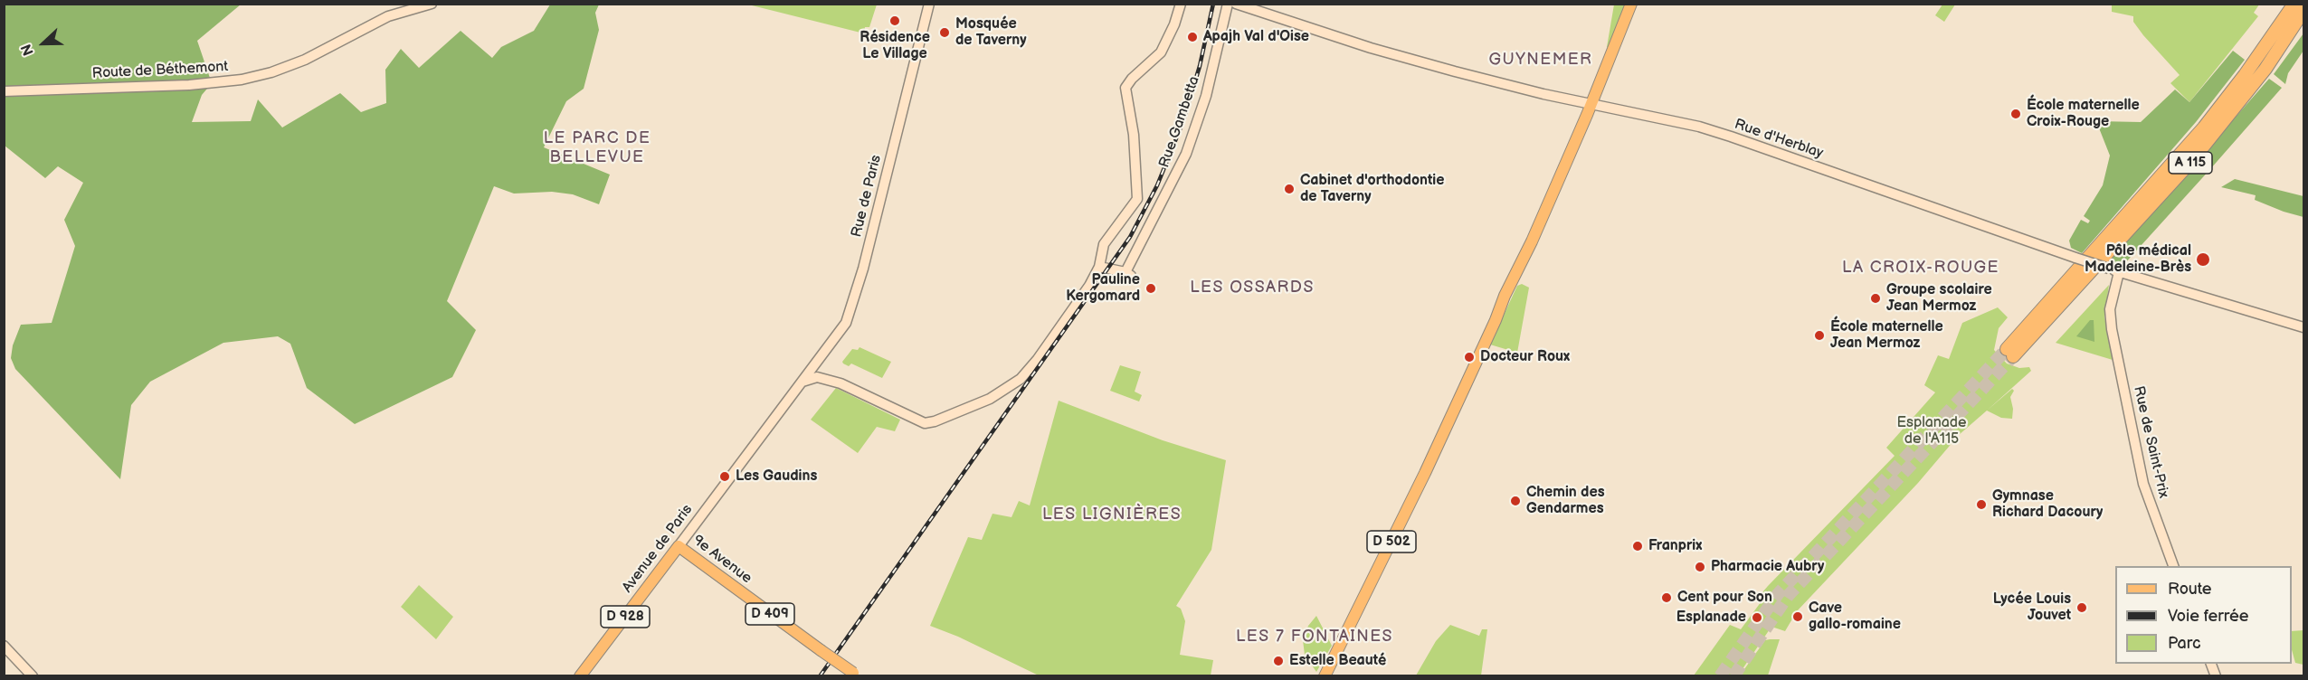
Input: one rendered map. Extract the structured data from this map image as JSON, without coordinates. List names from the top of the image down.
{
  "streets": {
    "highway": ["A 115"],
    "main road": [
      "D 502",
      "Avenue de Paris",
      "9e Avenue",
      "D 409",
      "D 928"
    ],
    "street": [
      "Route de Béthemont",
      "Rue Gambetta",
      "Rue d'Herblay",
      "Rue de Paris",
      "Rue de Saint-Prix"
    ]
  },
  "crossings": [
    ["Rue d'Herblay", "Rue de Saint-Prix"],
    ["Rue d'Herblay", "D 502"],
    ["Rue de Paris", "Avenue de Paris"],
    ["Avenue de Paris", "9e Avenue"]
  ],
  "districts": [
    "GUYNEMER",
    "LE PARC DE BELLEVUE",
    "LA CROIX-ROUGE",
    "LES OSSARDS",
    "LES LIGNIÈRES",
    "LES 7 FONTAINES"
  ],
  "parks": ["Esplanade de l'A115"],
  "places": [
    "Résidence Le Village",
    "Mosquée de Taverny",
    "Apajh Val d'Oise",
    "École maternelle Croix-Rouge",
    "Cabinet d'orthodontie de Taverny",
    "Pôle médical Madeleine-Brès",
    "Pauline Kergomard",
    "Groupe scolaire Jean Mermoz",
    "École maternelle Jean Mermoz",
    "Docteur Roux",
    "Les Gaudins",
    "Chemin des Gendarmes",
    "Gymnase Richard Dacoury",
    "Franprix",
    "Pharmacie Aubry",
    "Cent pour Son",
    "Lycée Louis Jouvet",
    "Cave gallo-romaine",
    "Esplanade",
    "Estelle Beauté"
  ],
  "legend": ["Route", "Voie ferrée", "Parc"],
  "north": "left"
}
